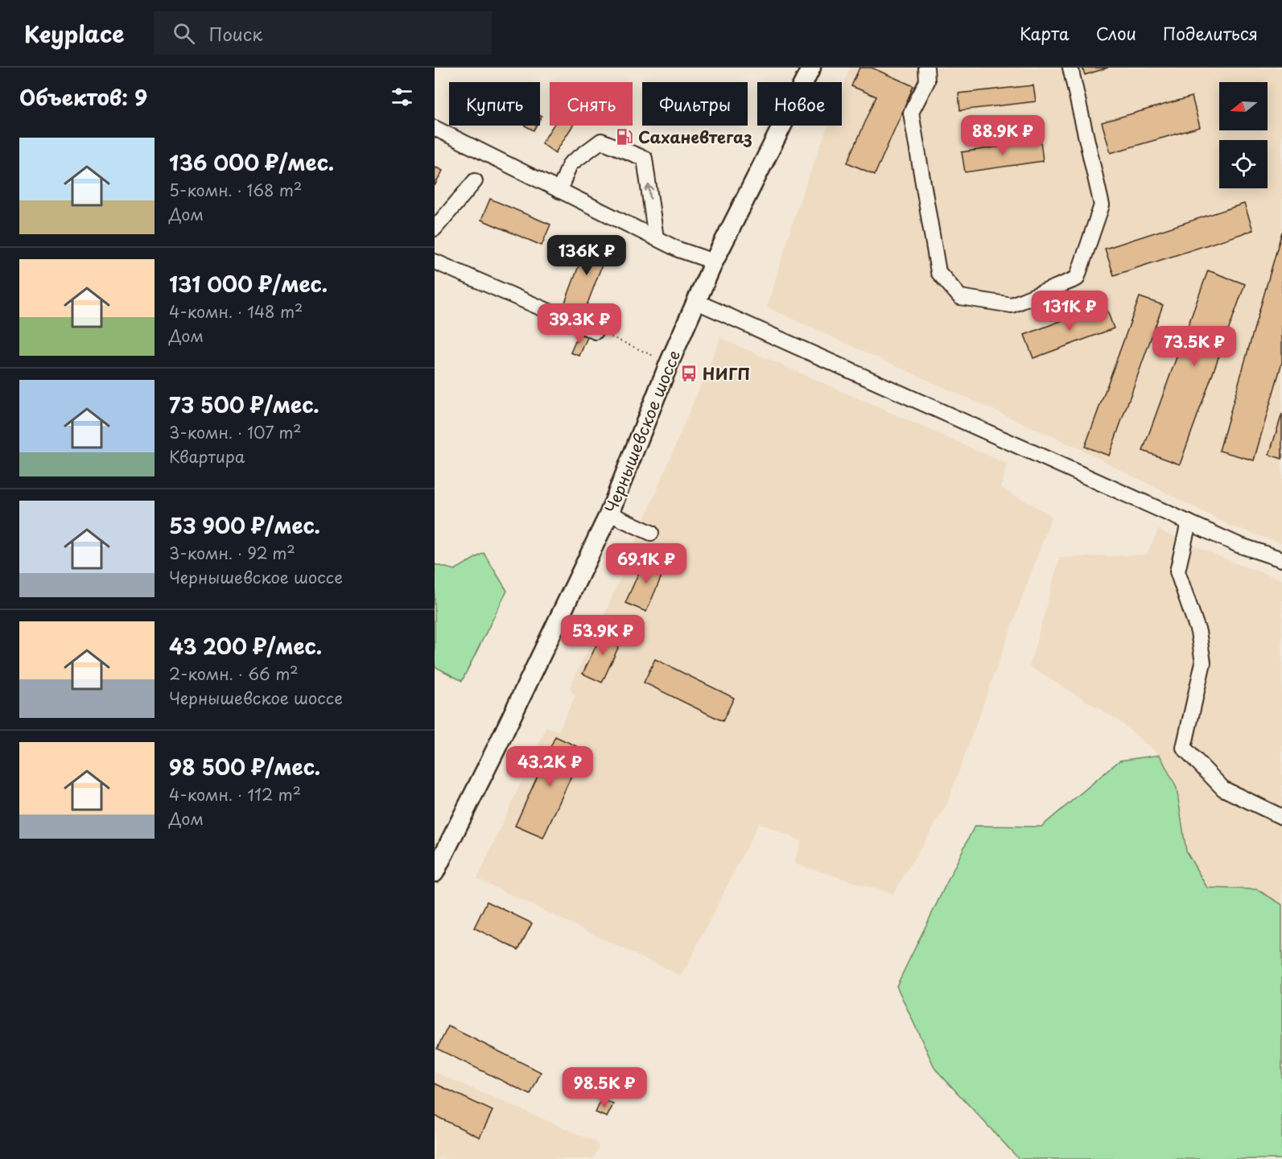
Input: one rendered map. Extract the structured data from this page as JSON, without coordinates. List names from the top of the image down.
{
  "streets": {
    "main road": ["Чернышевское шоссе"]
  },
  "places": {
    "fuel station": ["Саханевтегаз"],
    "bus stop": ["НИГП"]
  },
  "north": "left",
  "page": {
    "header": "Keyplace",
    "search": "Поиск",
    "nav": ["Карта", "Слои", "Поделиться"],
    "heading": "Объектов: 9",
    "chip": [
      "Купить",
      "Снять",
      "Фильтры",
      "Новое"
    ],
    "price": [
      "88.9K ₽",
      "136K ₽",
      "131K ₽",
      "39.3K ₽",
      "73.5K ₽",
      "69.1K ₽",
      "53.9K ₽",
      "43.2K ₽",
      "98.5K ₽"
    ],
    "list": [
      {
        "name": "136 000 ₽/мес.",
        "note": "5-комн. · 168 m² · Дом"
      },
      {
        "name": "131 000 ₽/мес.",
        "note": "4-комн. · 148 m² · Дом"
      },
      {
        "name": "73 500 ₽/мес.",
        "note": "3-комн. · 107 m² · Квартира"
      },
      {
        "name": "53 900 ₽/мес.",
        "note": "3-комн. · 92 m² · Чернышевское шоссе"
      },
      {
        "name": "43 200 ₽/мес.",
        "note": "2-комн. · 66 m² · Чернышевское шоссе"
      },
      {
        "name": "98 500 ₽/мес.",
        "note": "4-комн. · 112 m² · Дом"
      }
    ]
  }
}
